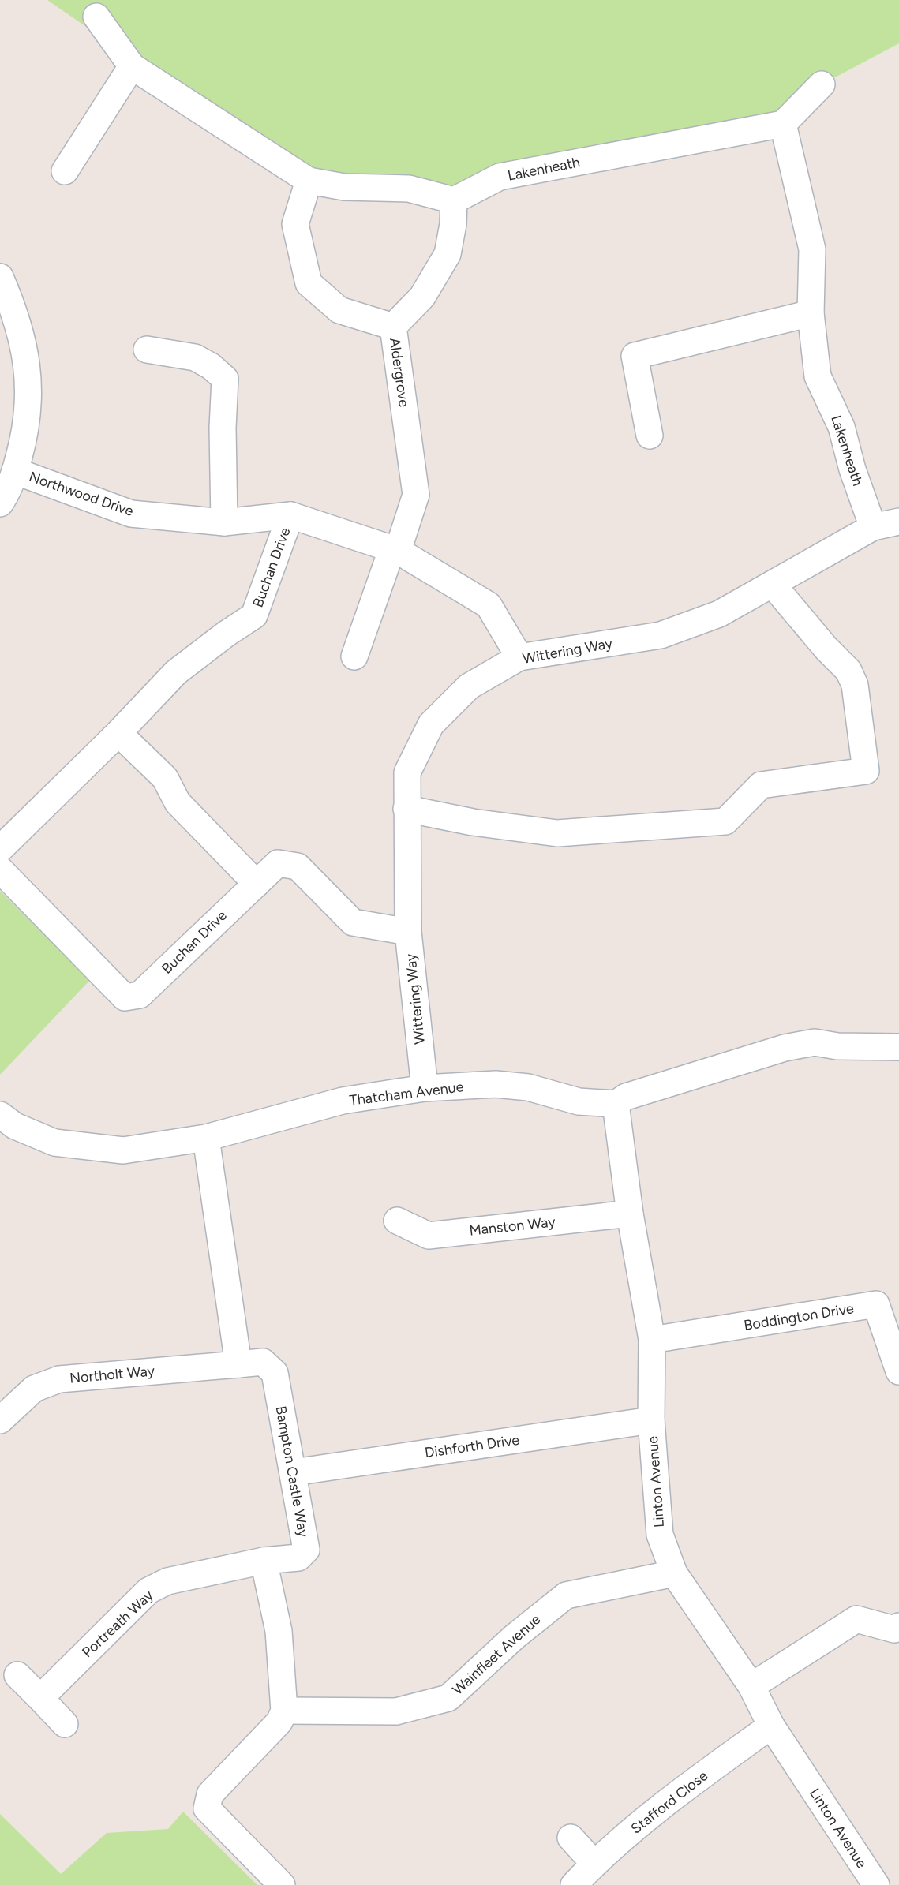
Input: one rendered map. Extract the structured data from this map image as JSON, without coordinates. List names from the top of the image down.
{
  "streets": {
    "street": [
      "Lakenheath",
      "Aldergrove",
      "Northwood Drive",
      "Buchan Drive",
      "Wittering Way",
      "Thatcham Avenue",
      "Manston Way",
      "Boddington Drive",
      "Northolt Way",
      "Dishforth Drive",
      "Bampton Castle Way",
      "Linton Avenue",
      "Portreath Way",
      "Wainfleet Avenue",
      "Stafford Close"
    ]
  },
  "crossings": [
    ["Lakenheath", "Aldergrove"],
    ["Lakenheath", "Wittering Way"],
    ["Aldergrove", "Northwood Drive"],
    ["Northwood Drive", "Buchan Drive"],
    ["Buchan Drive", "Wittering Way"],
    ["Wittering Way", "Thatcham Avenue"],
    ["Thatcham Avenue", "Linton Avenue"],
    ["Manston Way", "Linton Avenue"],
    ["Boddington Drive", "Linton Avenue"],
    ["Northolt Way", "Bampton Castle Way"],
    ["Dishforth Drive", "Bampton Castle Way"],
    ["Dishforth Drive", "Linton Avenue"],
    ["Bampton Castle Way", "Portreath Way"],
    ["Linton Avenue", "Wainfleet Avenue"],
    ["Linton Avenue", "Stafford Close"]
  ]
}
